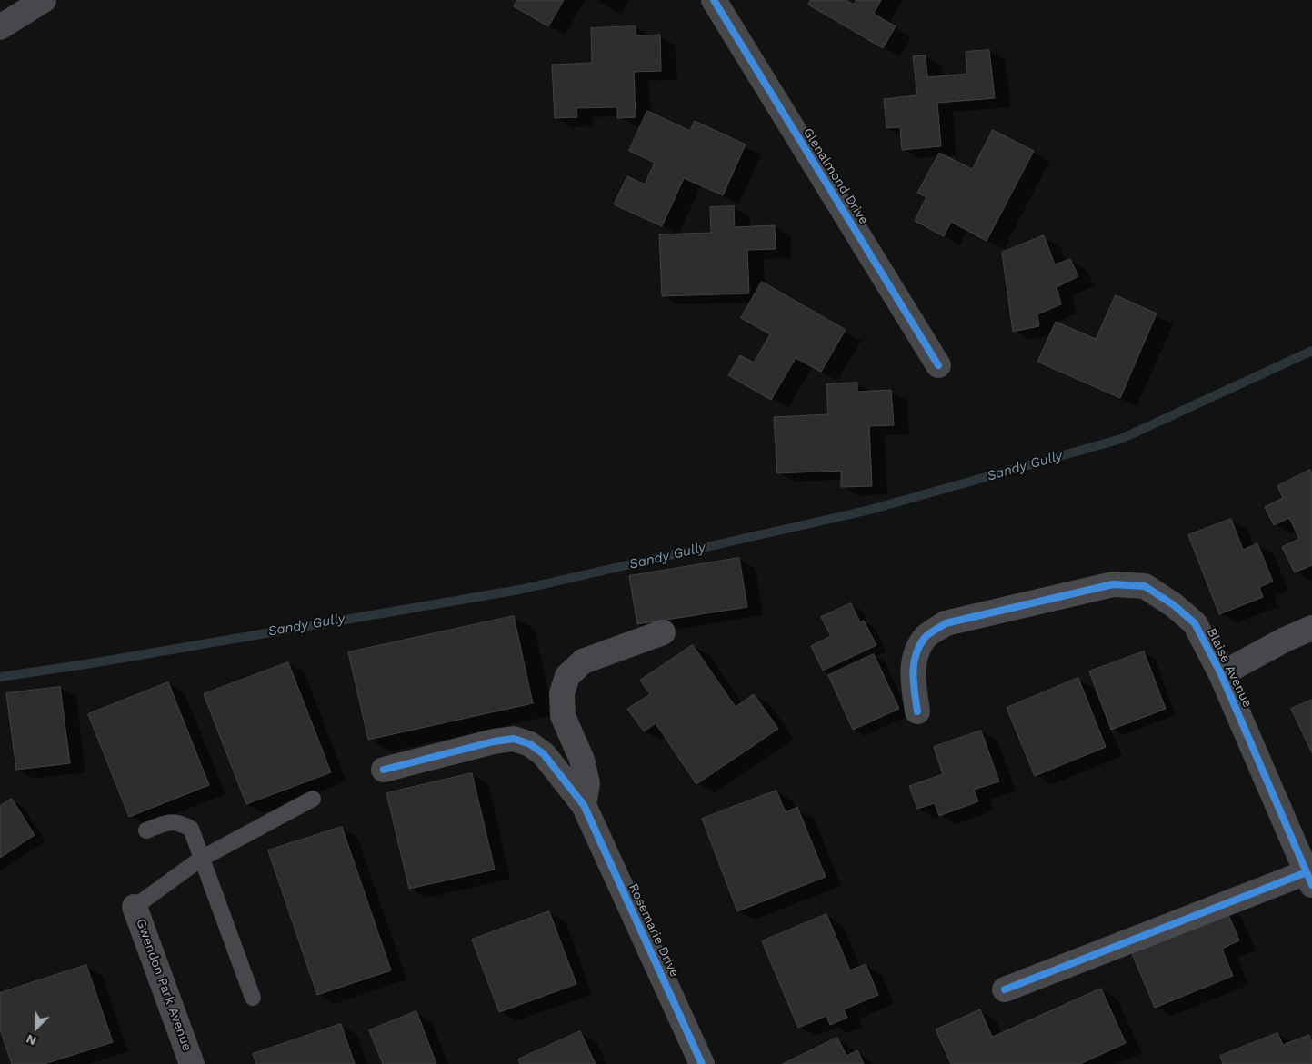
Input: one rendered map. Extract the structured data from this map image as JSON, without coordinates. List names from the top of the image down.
{
  "streets": {
    "street": [
      "Glenalmond Drive",
      "Blaise Avenue",
      "Rosemarie Drive",
      "Gwendon Park Avenue"
    ]
  },
  "water": ["Sandy Gully"],
  "north": "bottom left"
}
